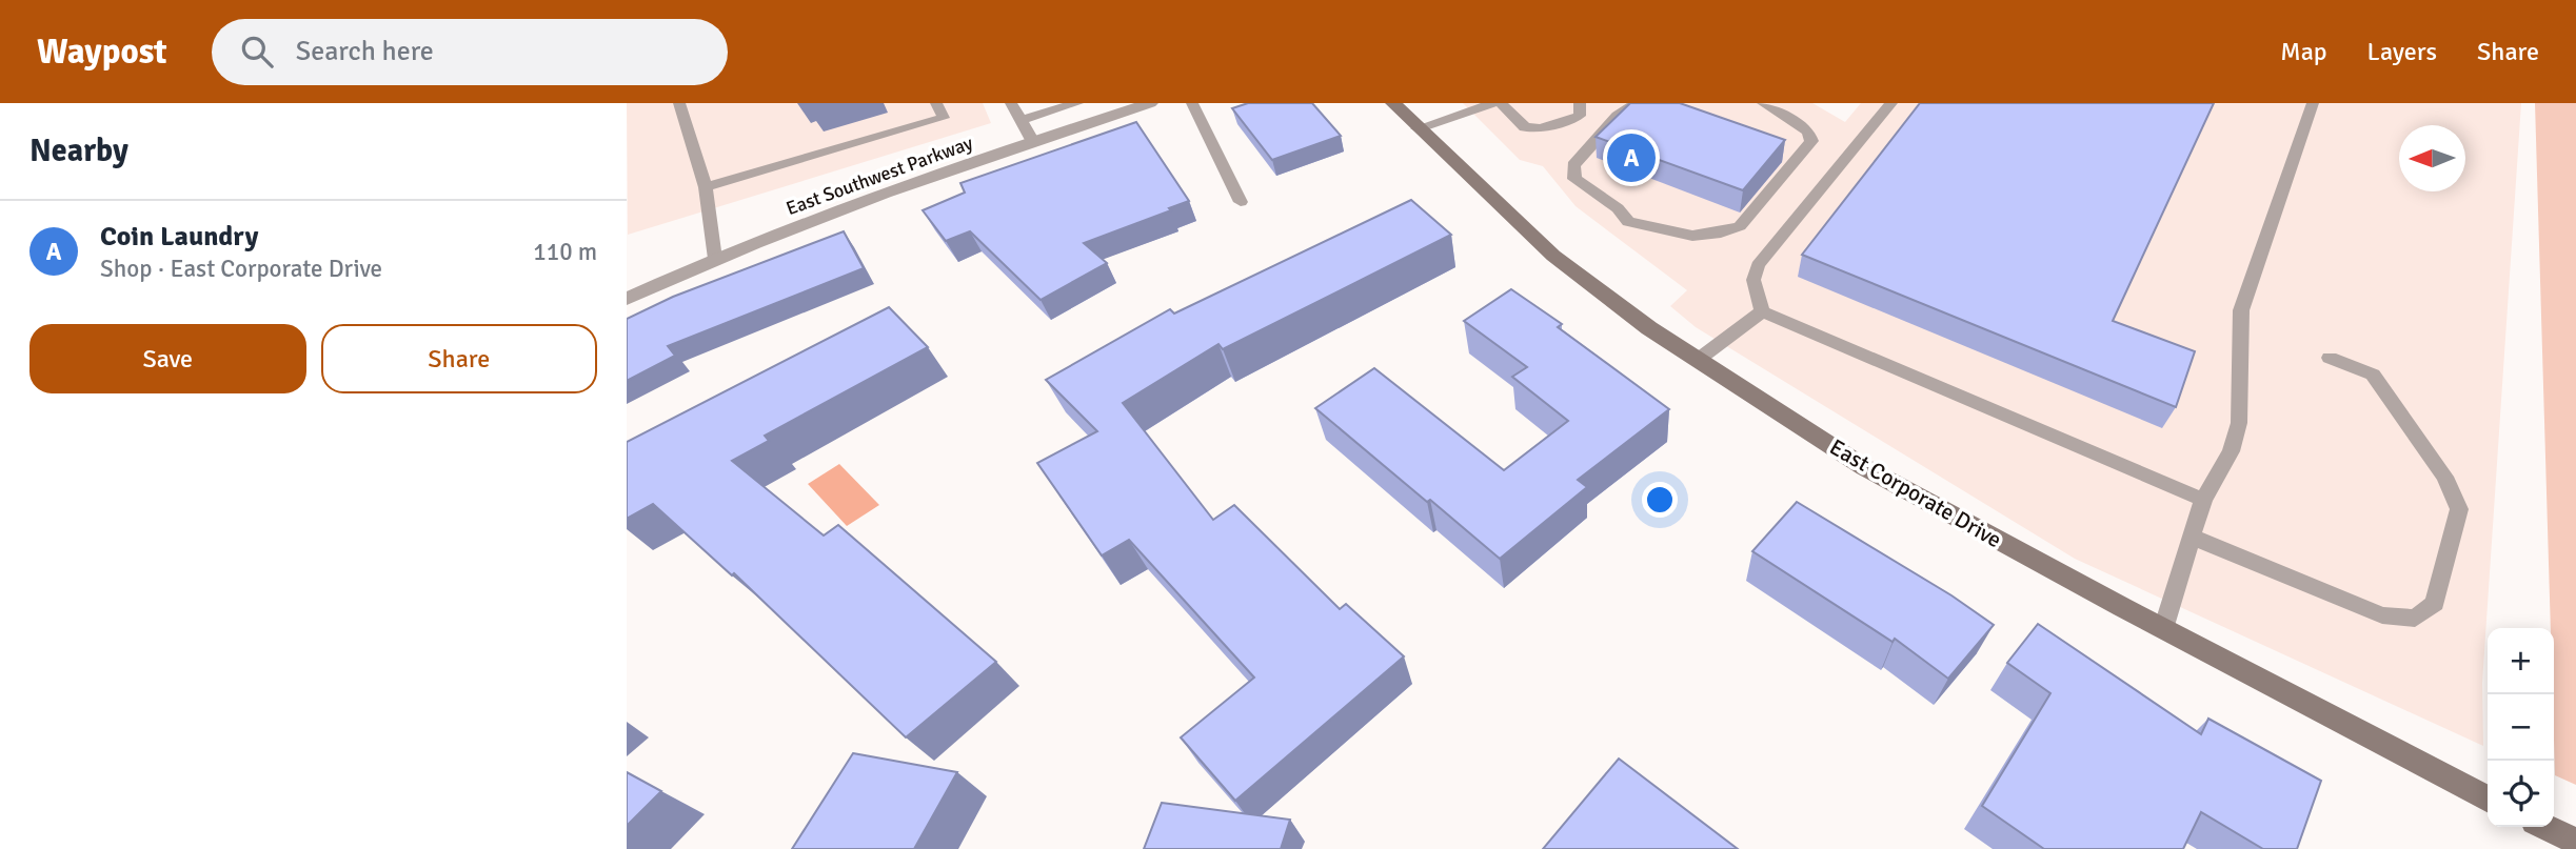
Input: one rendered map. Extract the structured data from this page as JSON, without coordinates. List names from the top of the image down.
{
  "streets": {
    "main road": ["East Corporate Drive"],
    "street": ["East Southwest Parkway"]
  },
  "north": "left",
  "page": {
    "header": "Waypost",
    "search": "Search here",
    "nav": ["Map", "Layers", "Share"],
    "heading": "Nearby",
    "pins": "A",
    "list": [
      {
        "mark": "A",
        "name": "Coin Laundry",
        "note": "Shop · East Corporate Drive",
        "value": "110 m"
      }
    ],
    "buttons": ["Save", "Share"],
    "map_buttons": ["+", "−"]
  }
}
